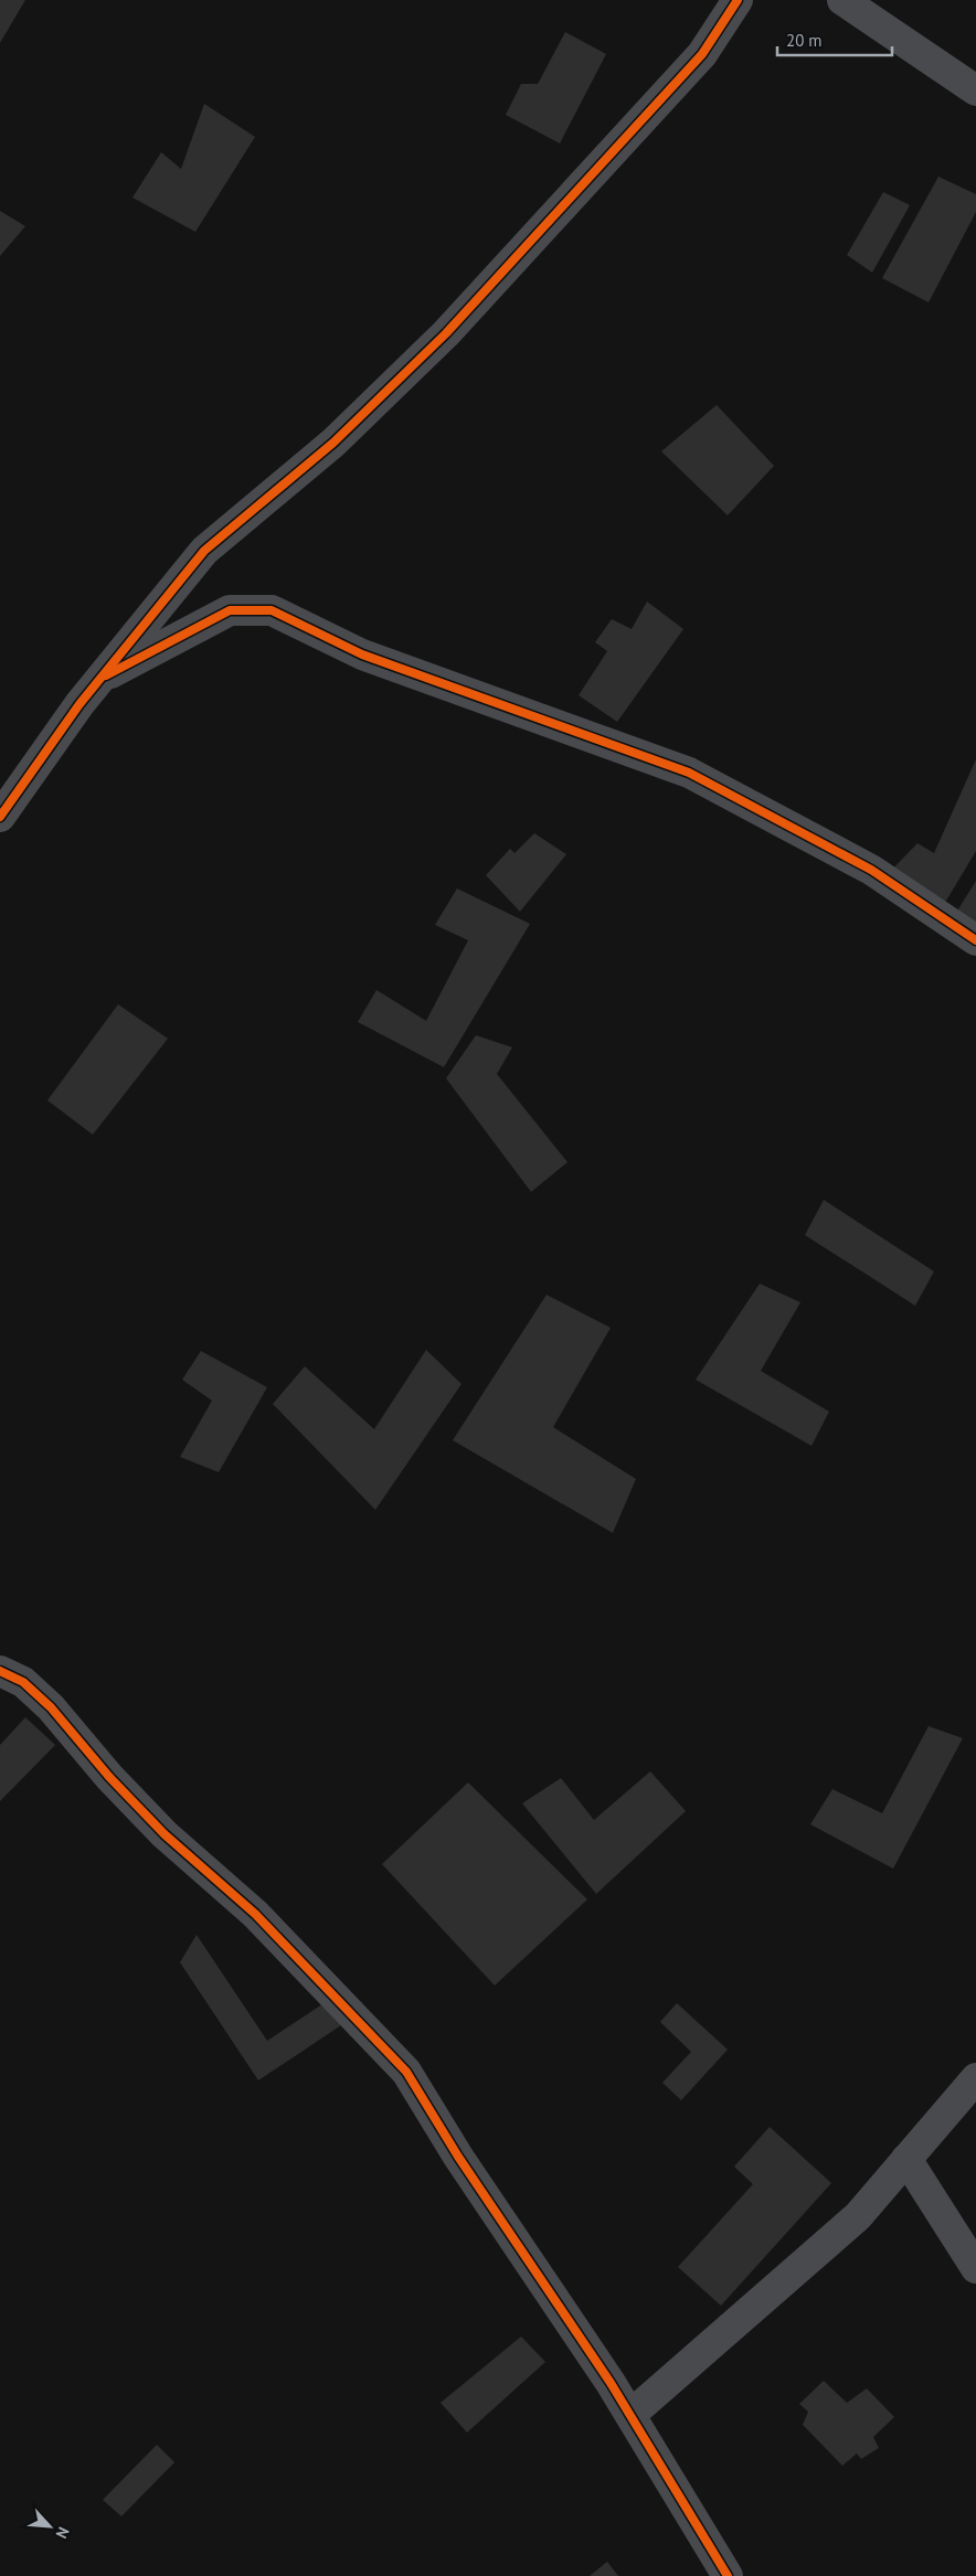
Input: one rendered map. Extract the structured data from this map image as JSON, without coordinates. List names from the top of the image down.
{
  "scale_bar": "20 m",
  "north": "bottom right"
}
